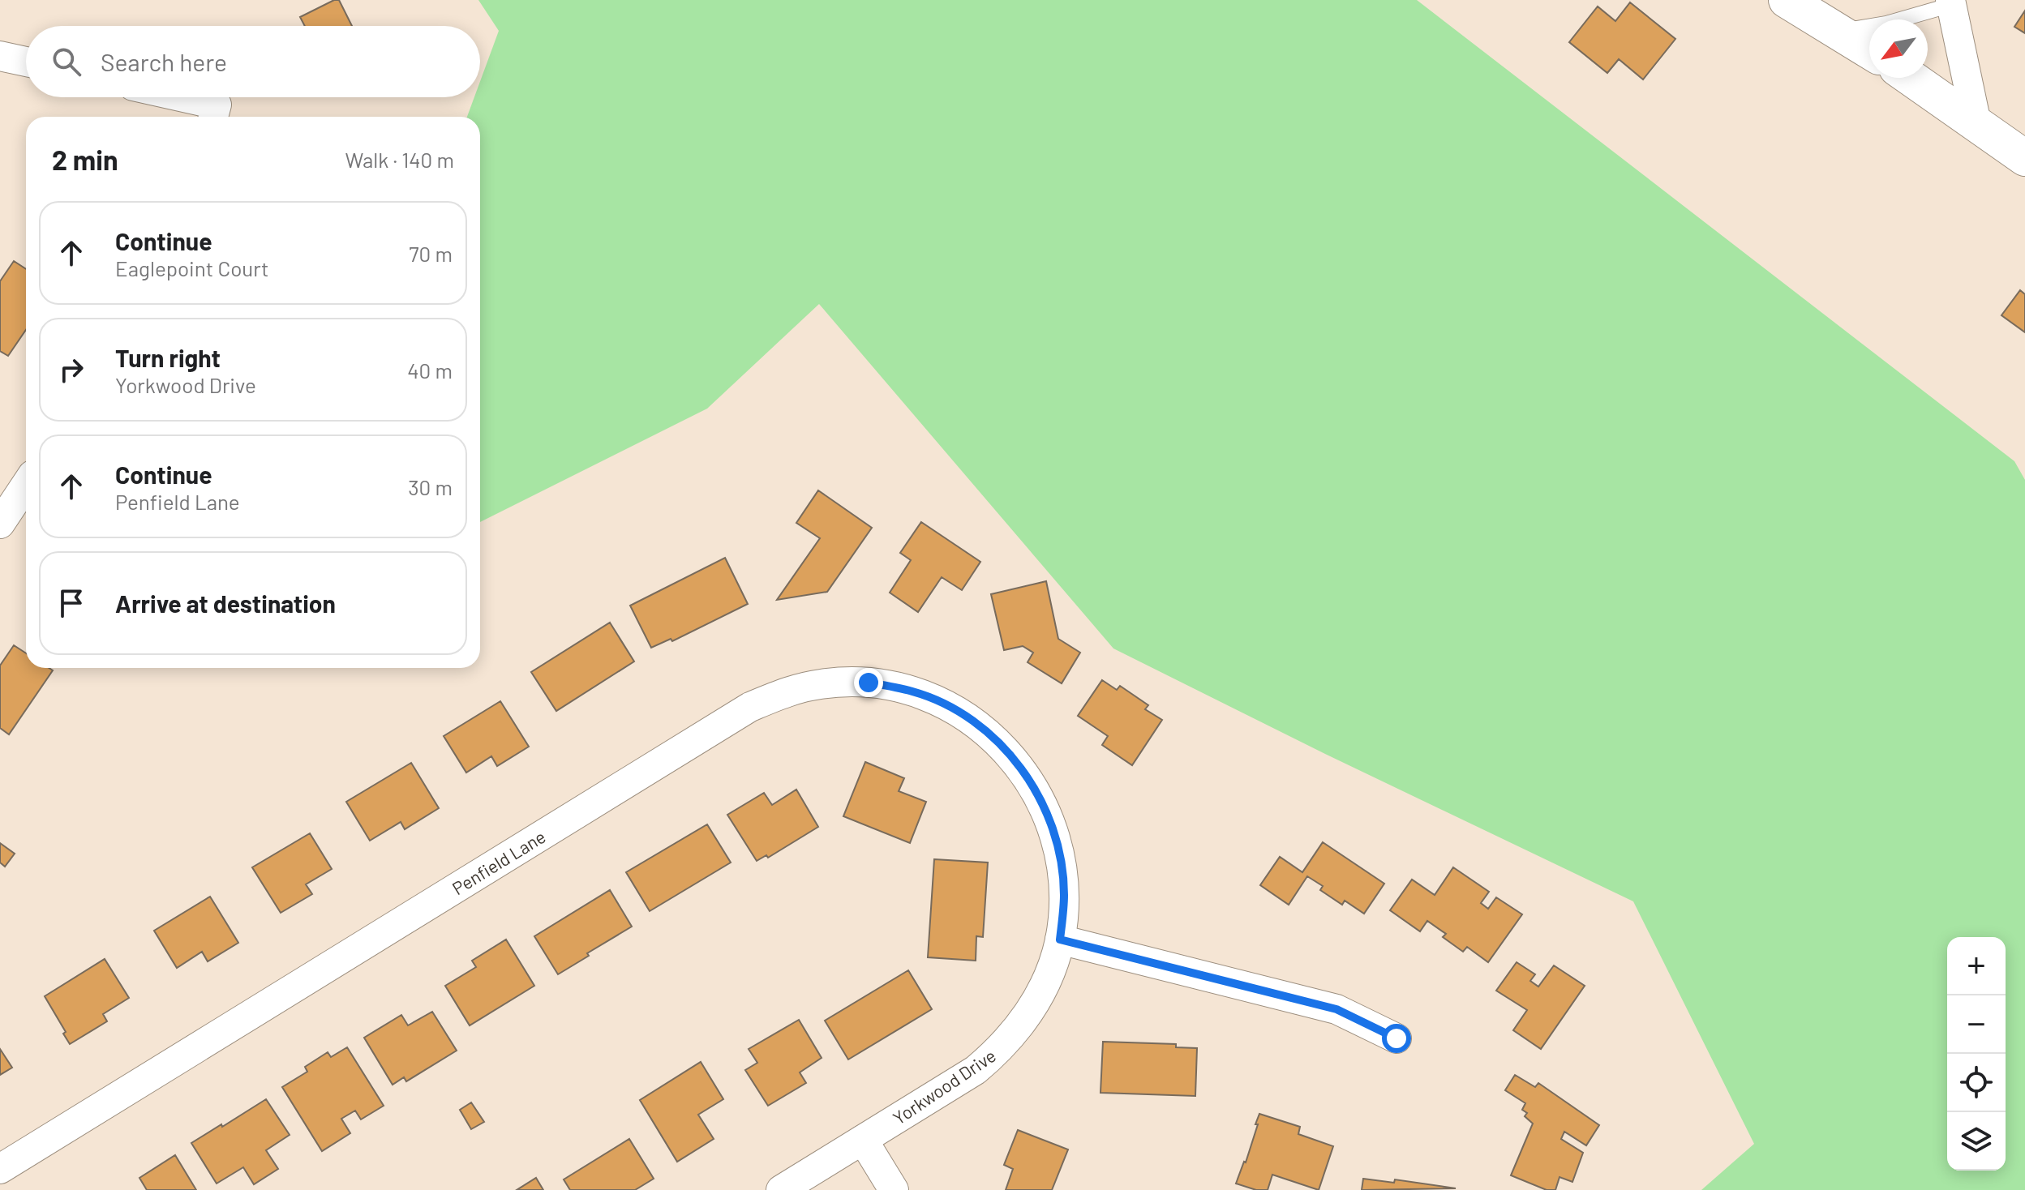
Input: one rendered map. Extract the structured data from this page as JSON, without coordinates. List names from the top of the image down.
{
  "streets": {
    "street": ["Penfield Lane", "Yorkwood Drive"]
  },
  "crossings": [
    ["Penfield Lane", "Yorkwood Drive"]
  ],
  "north": "bottom left",
  "page": {
    "search": "Search here",
    "heading": ["2 min", "Walk · 140 m"],
    "list": [
      ["Continue", "Eaglepoint Court", "70 m"],
      ["Turn right", "Yorkwood Drive", "40 m"],
      ["Continue", "Penfield Lane", "30 m"],
      "Arrive at destination"
    ],
    "map_buttons": ["+", "−"]
  }
}
